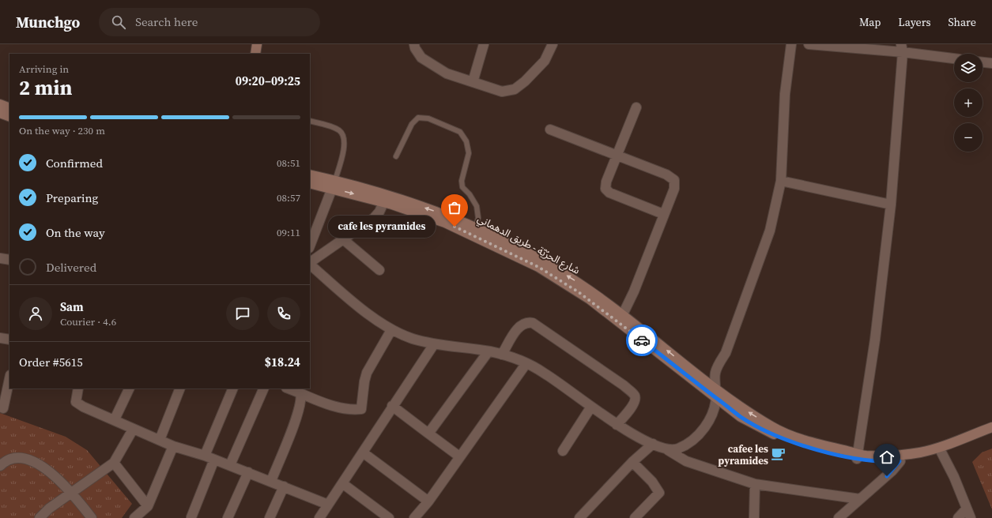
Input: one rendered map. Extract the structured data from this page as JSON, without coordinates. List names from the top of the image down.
{
  "streets": {
    "main road": ["شارع الحرّيّة - طريق الدهماني"]
  },
  "places": {
    "other": ["cafe les pyramides"],
    "cafe": ["cafee les pyramides"]
  },
  "page": {
    "header": "Munchgo",
    "search": "Search here",
    "nav": ["Map", "Layers", "Share"],
    "map_buttons": ["+", "−"],
    "heading": ["2 min", "Arriving in", "09:20–09:25"],
    "panel": [
      "Sam",
      "Courier · 4.6",
      "Order #5615",
      "$18.24"
    ],
    "bar": "On the way · 230 m",
    "list": [
      ["Confirmed", "08:51"],
      ["Preparing", "08:57"],
      ["On the way", "09:11"],
      "Delivered"
    ],
    "bubble": "cafe les pyramides"
  }
}
